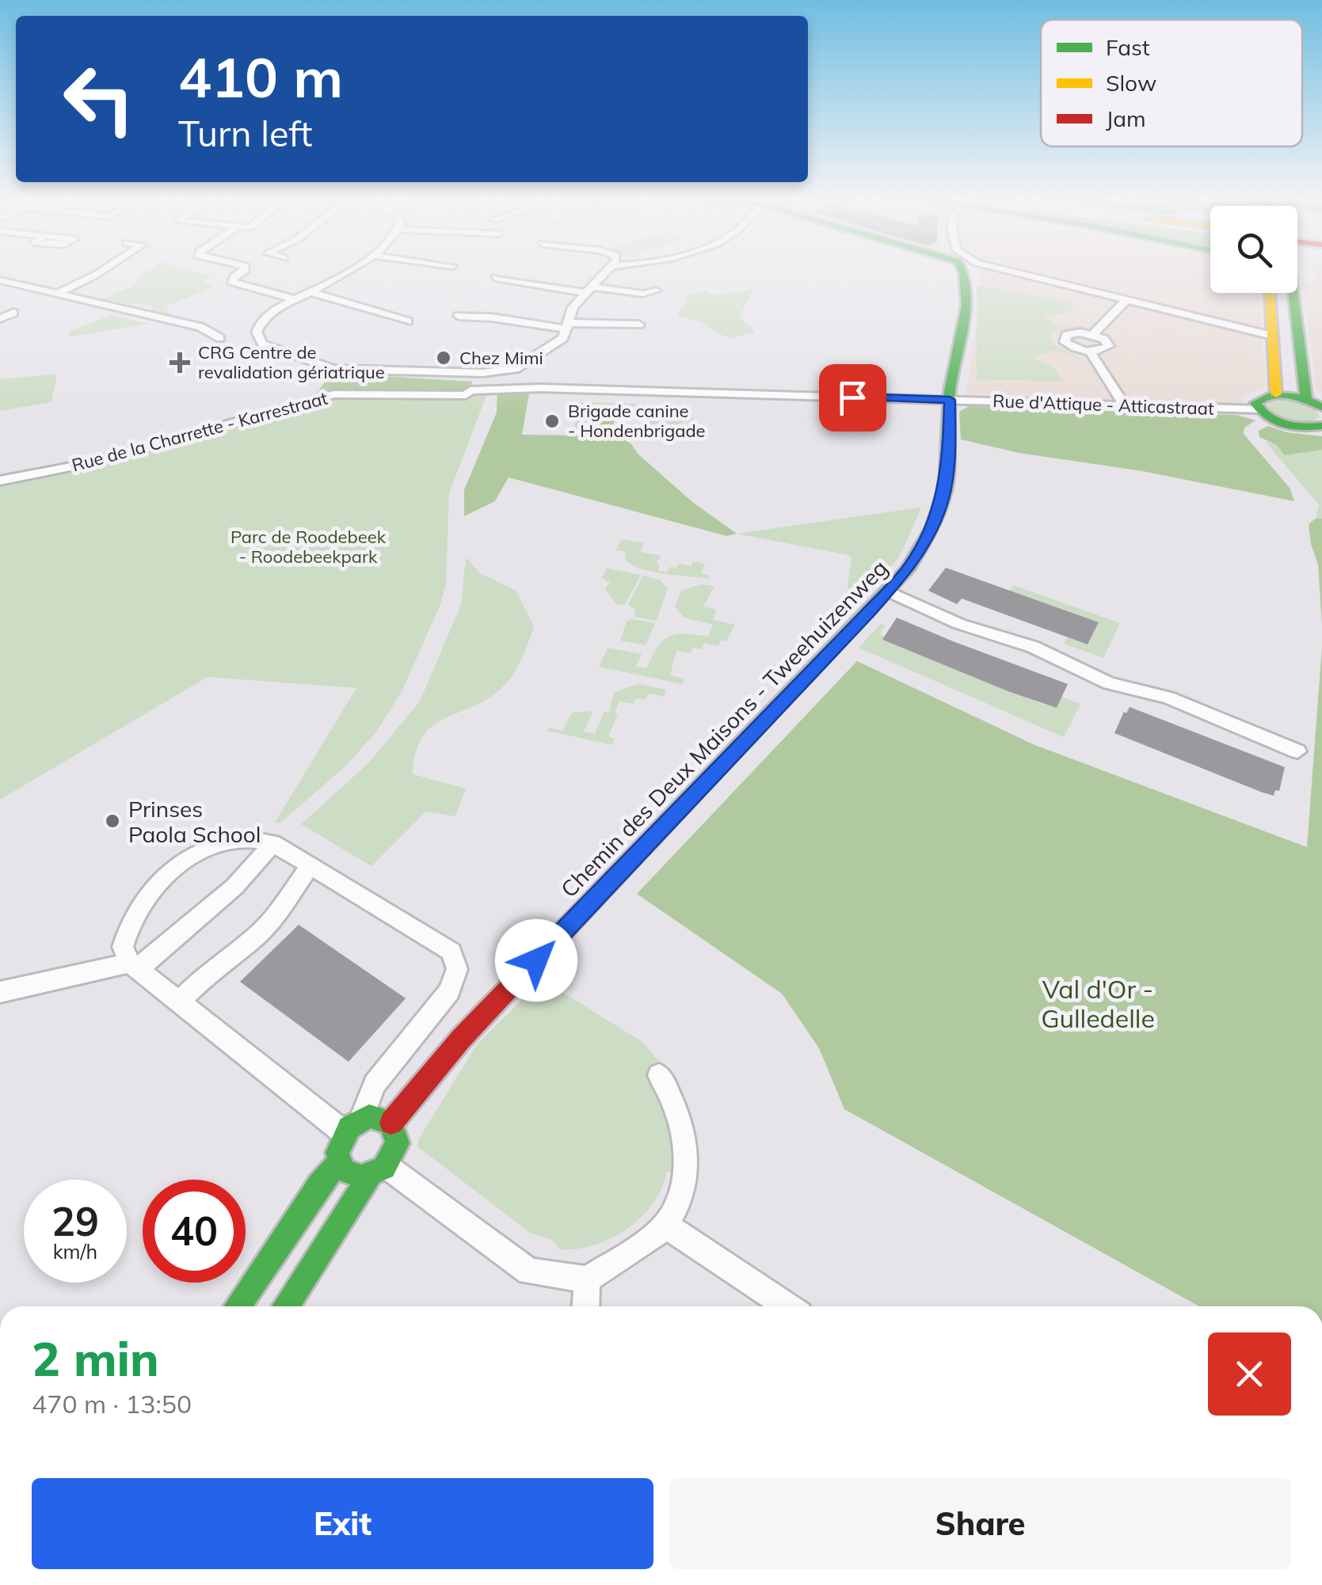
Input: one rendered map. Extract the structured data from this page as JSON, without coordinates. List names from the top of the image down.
{
  "streets": {
    "main road": ["Chemin des Deux Maisons - Tweehuizenweg"],
    "street": ["Rue d'Attique - Atticastraat", "Rue de la Charrette - Karrestraat"]
  },
  "crossings": [
    ["Rue d'Attique - Atticastraat", "Rue de la Charrette - Karrestraat"],
    ["Rue d'Attique - Atticastraat", "Chemin des Deux Maisons - Tweehuizenweg"]
  ],
  "parks": ["Parc de Roodebeek - Roodebeekpark", "Val d'Or - Gulledelle"],
  "places": {
    "other": ["Chez Mimi", "Brigade canine - Hondenbrigade", "Prinses Paola School"],
    "health": ["CRG Centre de revalidation gériatrique"]
  },
  "legend": ["Fast", "Slow", "Jam"],
  "page": {
    "turn": ["410 m", "Turn left"],
    "speed": "29 km/h",
    "limit": "40",
    "heading": ["2 min", "470 m · 13:50"],
    "buttons": ["Exit", "Share"]
  }
}
